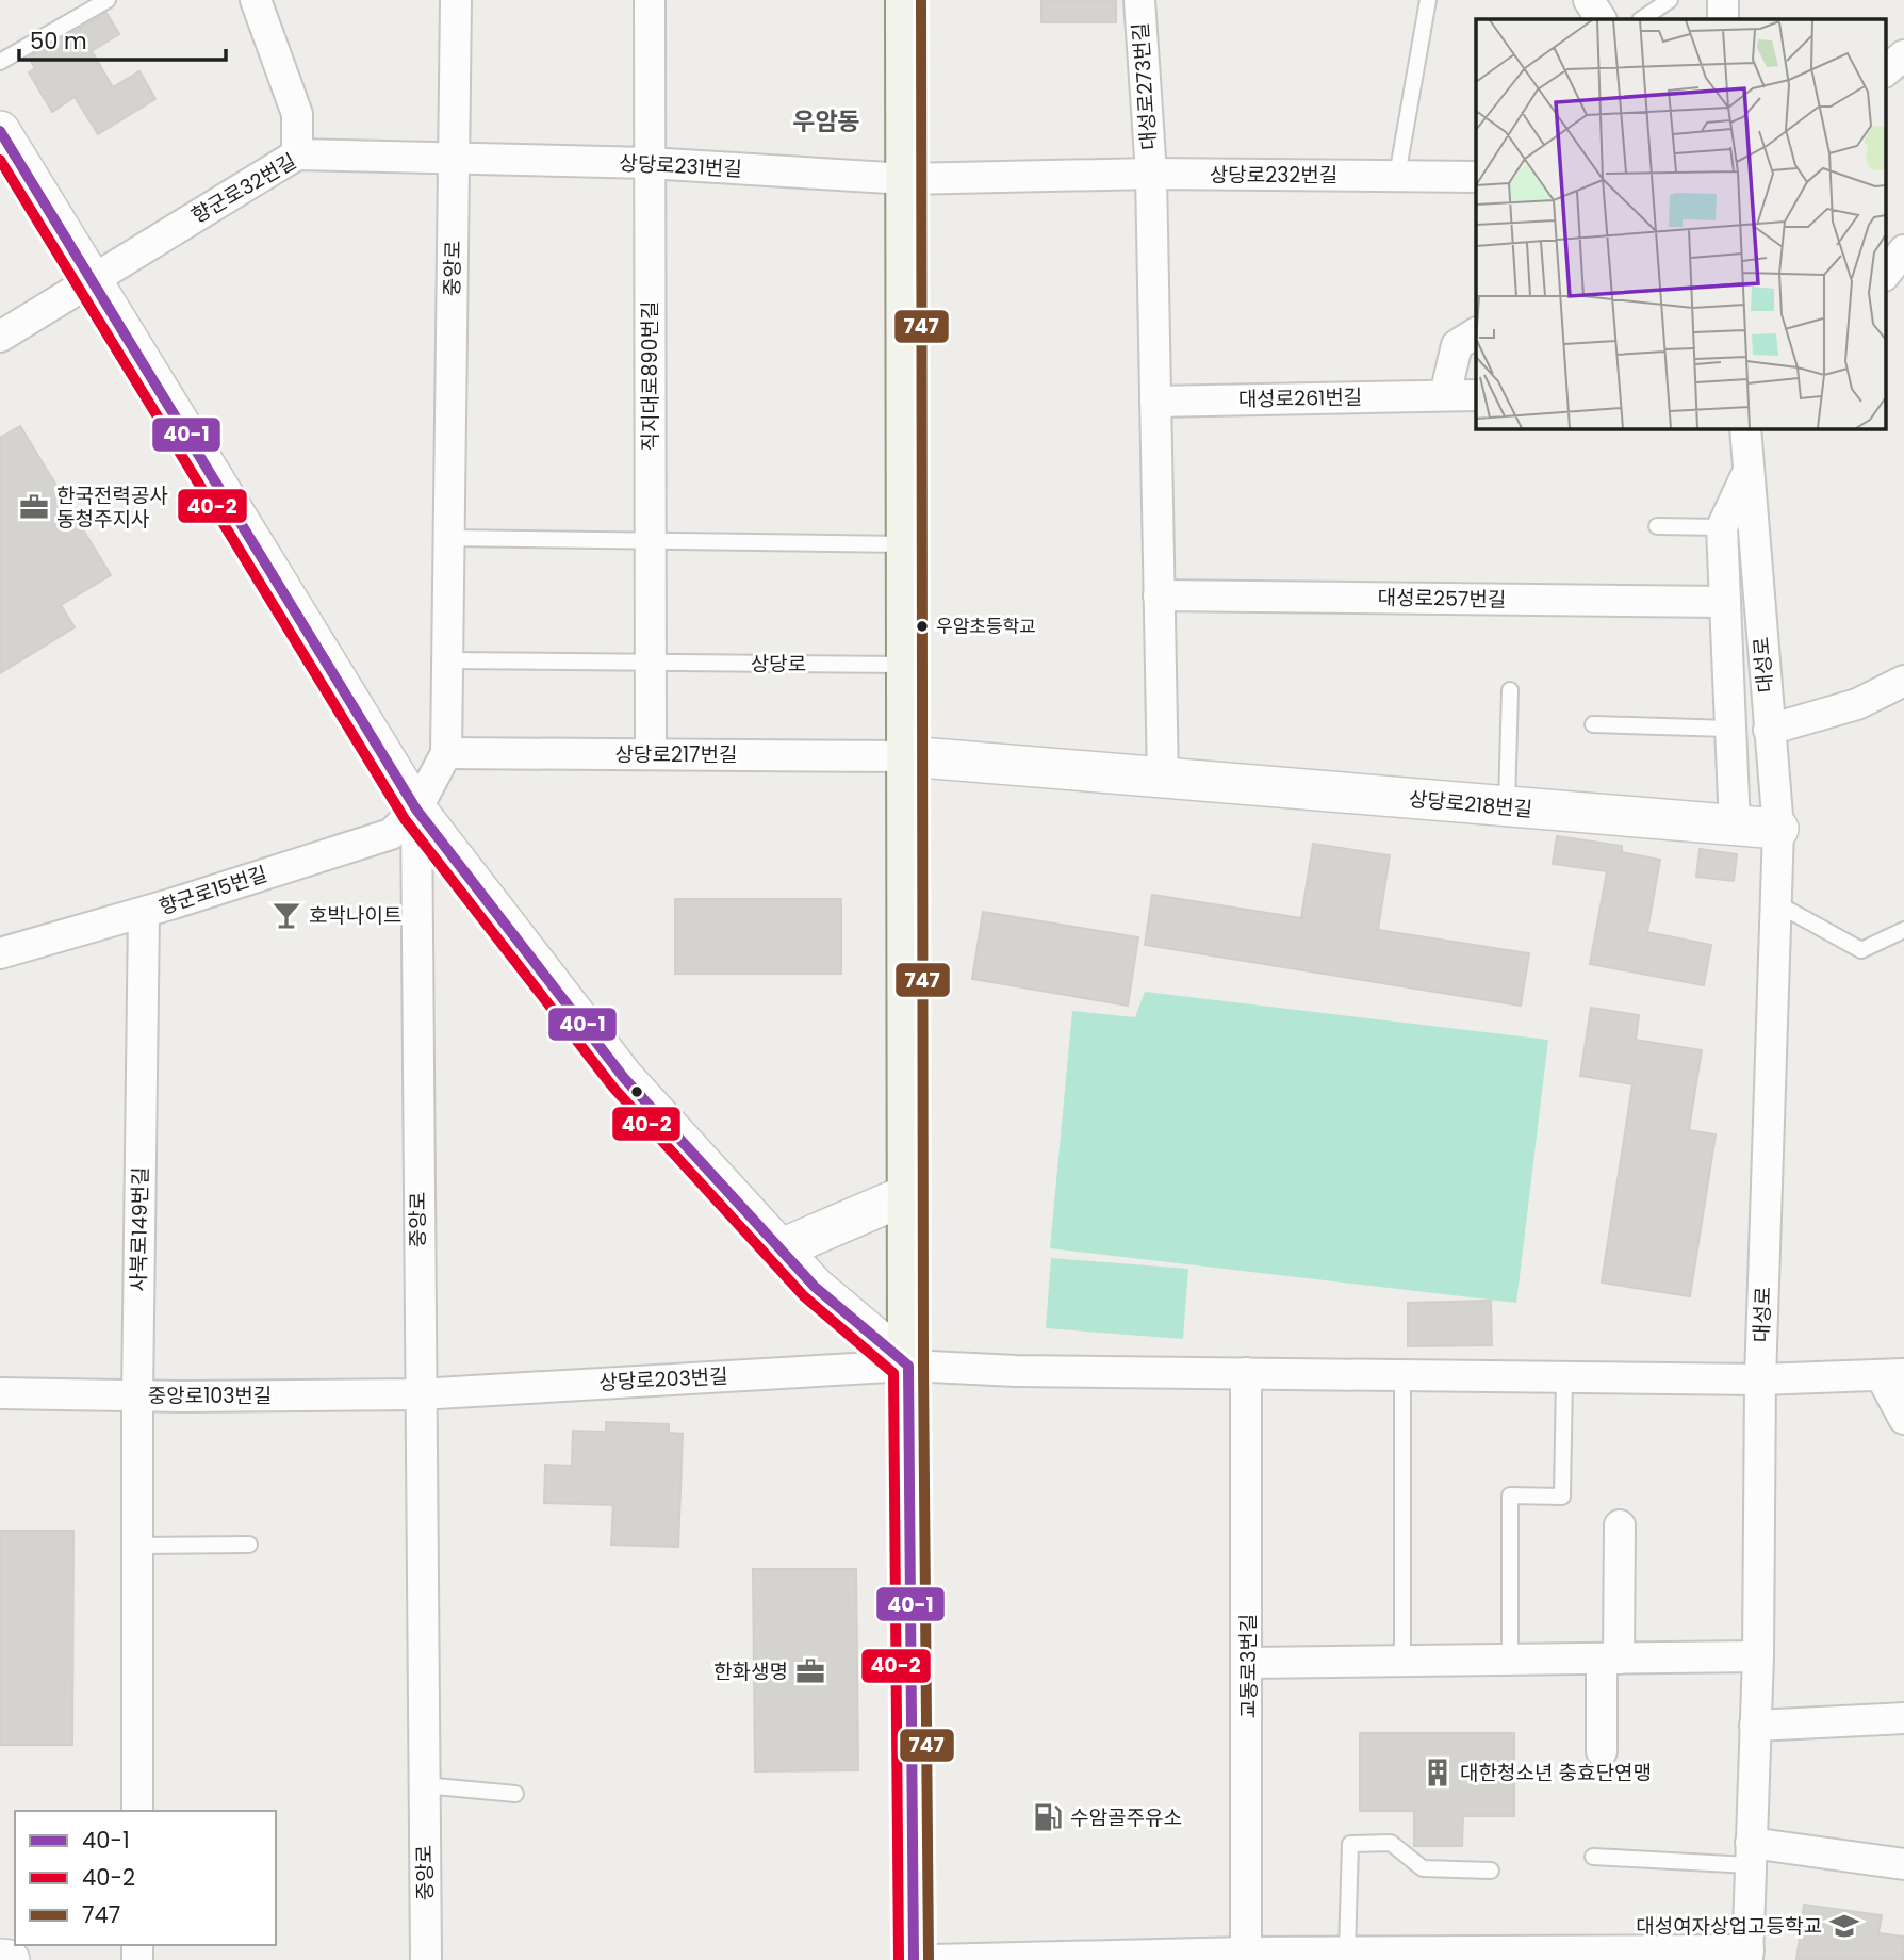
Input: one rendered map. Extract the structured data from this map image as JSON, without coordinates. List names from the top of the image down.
{
  "streets": {
    "street": [
      "대성로273번길",
      "상당로231번길",
      "상당로232번길",
      "향군로32번길",
      "중앙로",
      "직지대로890번길",
      "대성로261번길",
      "대성로257번길",
      "대성로",
      "상당로217번길",
      "상당로218번길",
      "향군로15번길",
      "사북로149번길",
      "상당로203번길",
      "중앙로103번길",
      "교동로3번길"
    ],
    "lane": ["상당로"]
  },
  "crossings": [
    ["대성로273번길", "상당로232번길"],
    ["상당로231번길", "상당로232번길"],
    ["상당로231번길", "향군로32번길"],
    ["상당로231번길", "중앙로"],
    ["상당로231번길", "직지대로890번길"],
    ["향군로32번길", "중앙로"],
    ["중앙로", "상당로217번길"],
    ["중앙로", "향군로15번길"],
    ["중앙로", "상당로203번길"],
    ["중앙로", "중앙로103번길"],
    ["직지대로890번길", "상당로"],
    ["직지대로890번길", "상당로217번길"],
    ["대성로", "상당로218번길"],
    ["대성로", "상당로203번길"],
    ["상당로217번길", "상당로218번길"],
    ["향군로15번길", "사북로149번길"],
    ["사북로149번길", "중앙로103번길"],
    ["상당로203번길", "중앙로103번길"],
    ["상당로203번길", "교동로3번길"]
  ],
  "districts": ["우암동"],
  "places": {
    "office": ["한국전력공사 동청주지사", "한화생명"],
    "other": ["우암초등학교"],
    "bar": ["호박나이트"],
    "building": ["대한청소년 충효단연맹"],
    "fuel station": ["수암골주유소"],
    "school or university": ["대성여자상업고등학교"]
  },
  "lines": ["transit line 747", "transit line 40-1", "transit line 40-2"],
  "legend": ["40-1", "40-2", "747"],
  "scale_bar": "50 m"
}
